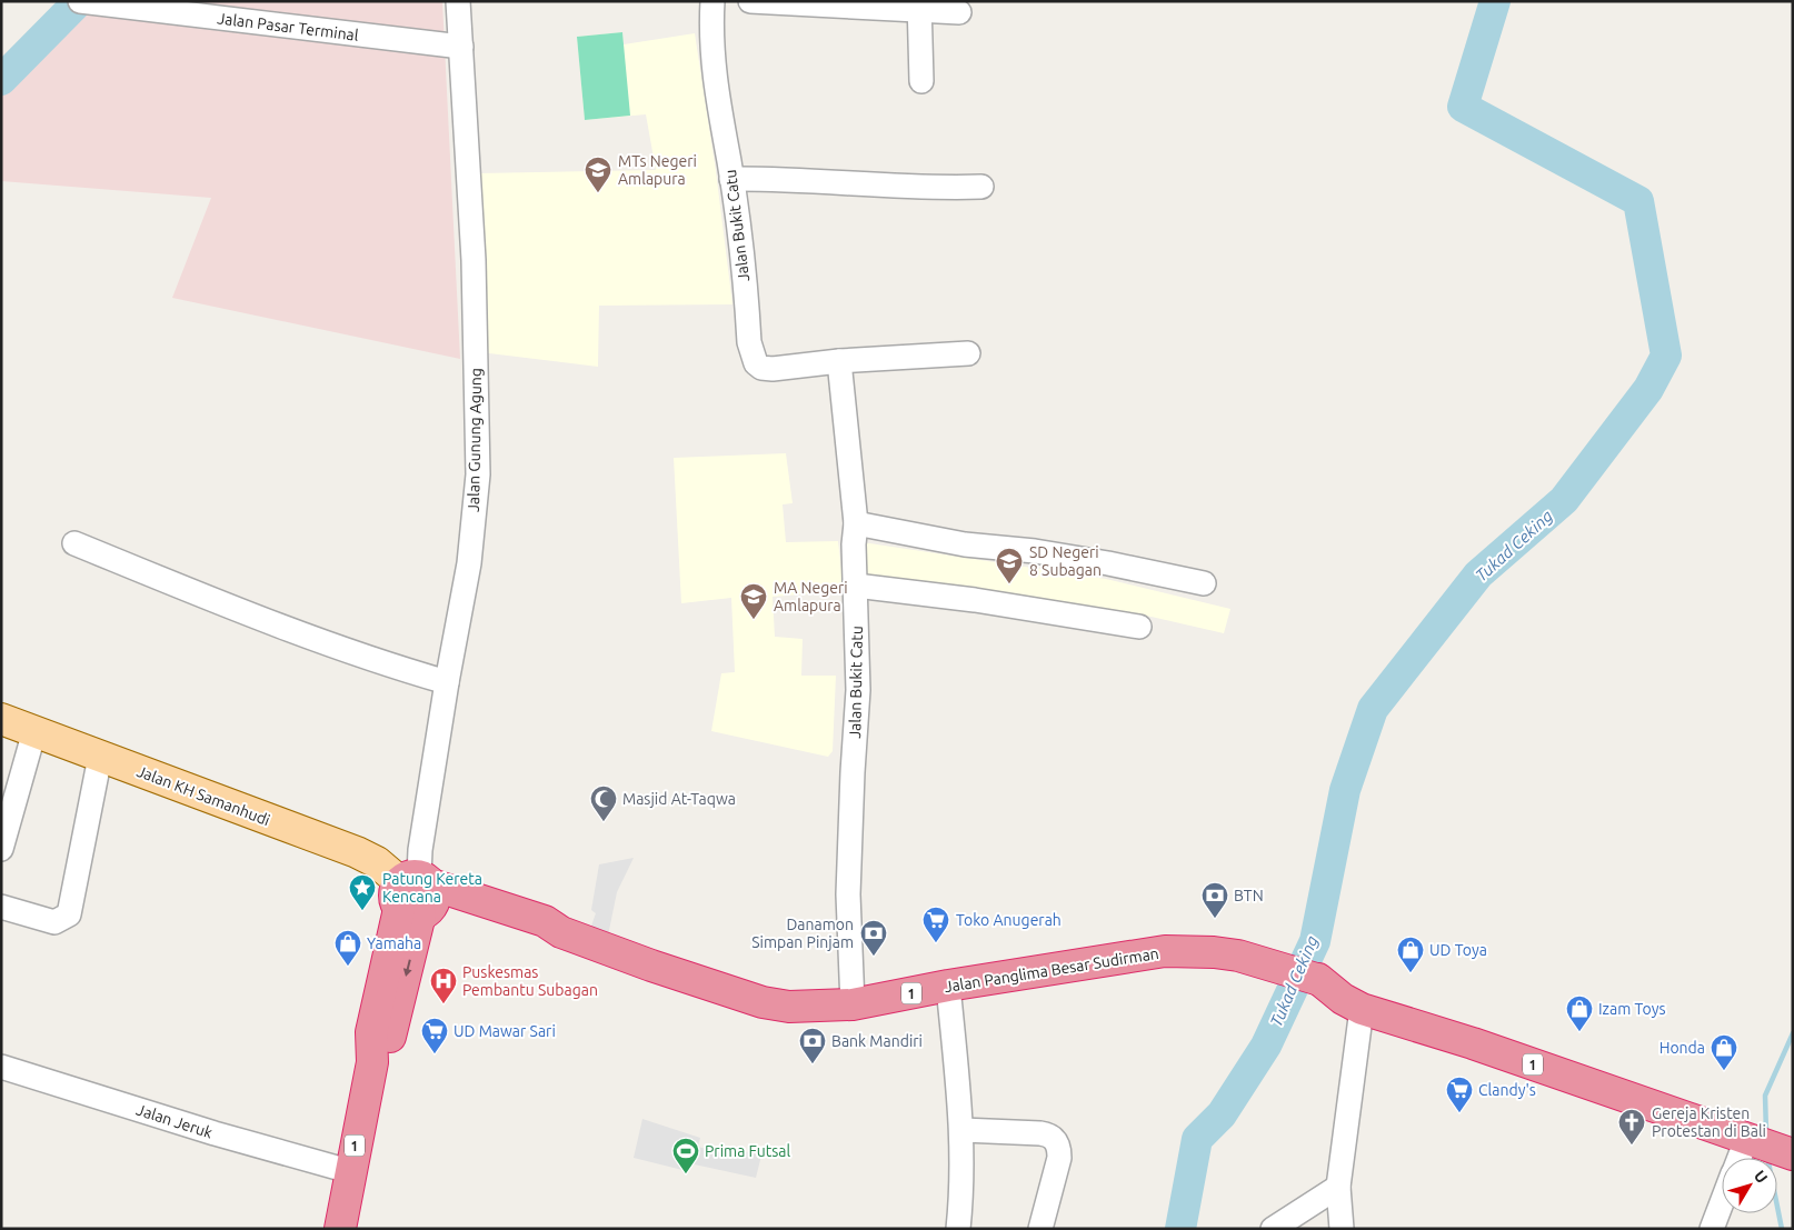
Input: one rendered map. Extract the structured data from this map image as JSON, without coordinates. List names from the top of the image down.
{
  "streets": {
    "highway": ["Jalan Panglima Besar Sudirman", "1"],
    "main road": ["Jalan KH Samanhudi"],
    "street": [
      "Jalan Pasar Terminal",
      "Jalan Bukit Catu",
      "Jalan Gunung Agung",
      "Jalan Jeruk"
    ]
  },
  "crossings": [
    ["Jalan Pasar Terminal", "Jalan Gunung Agung"],
    ["Jalan Bukit Catu", "Jalan Panglima Besar Sudirman"],
    ["Jalan Gunung Agung", "Jalan KH Samanhudi"],
    ["Jalan Gunung Agung", "Jalan Panglima Besar Sudirman"],
    ["Jalan Gunung Agung", "1"],
    ["Jalan KH Samanhudi", "Jalan Panglima Besar Sudirman"],
    ["Jalan KH Samanhudi", "1"],
    ["Jalan Panglima Besar Sudirman", "1"],
    ["1", "Jalan Jeruk"]
  ],
  "water": ["Tukad Ceking"],
  "places": {
    "school or university": ["MTs Negeri Amlapura", "SD Negeri 8 Subagan", "MA Negeri Amlapura"],
    "mosque": ["Masjid At-Taqwa"],
    "place": ["Patung Kereta Kencana"],
    "bank": ["BTN", "Danamon Simpan Pinjam", "Bank Mandiri"],
    "supermarket": ["Toko Anugerah", "UD Mawar Sari", "Clandy's"],
    "shop": [
      "Yamaha",
      "UD Toya",
      "Izam Toys",
      "Honda"
    ],
    "hospital": ["Puskesmas Pembantu Subagan"],
    "church": ["Gereja Kristen Protestan di Bali"],
    "sports": ["Prima Futsal"]
  },
  "north": "top right"
}
